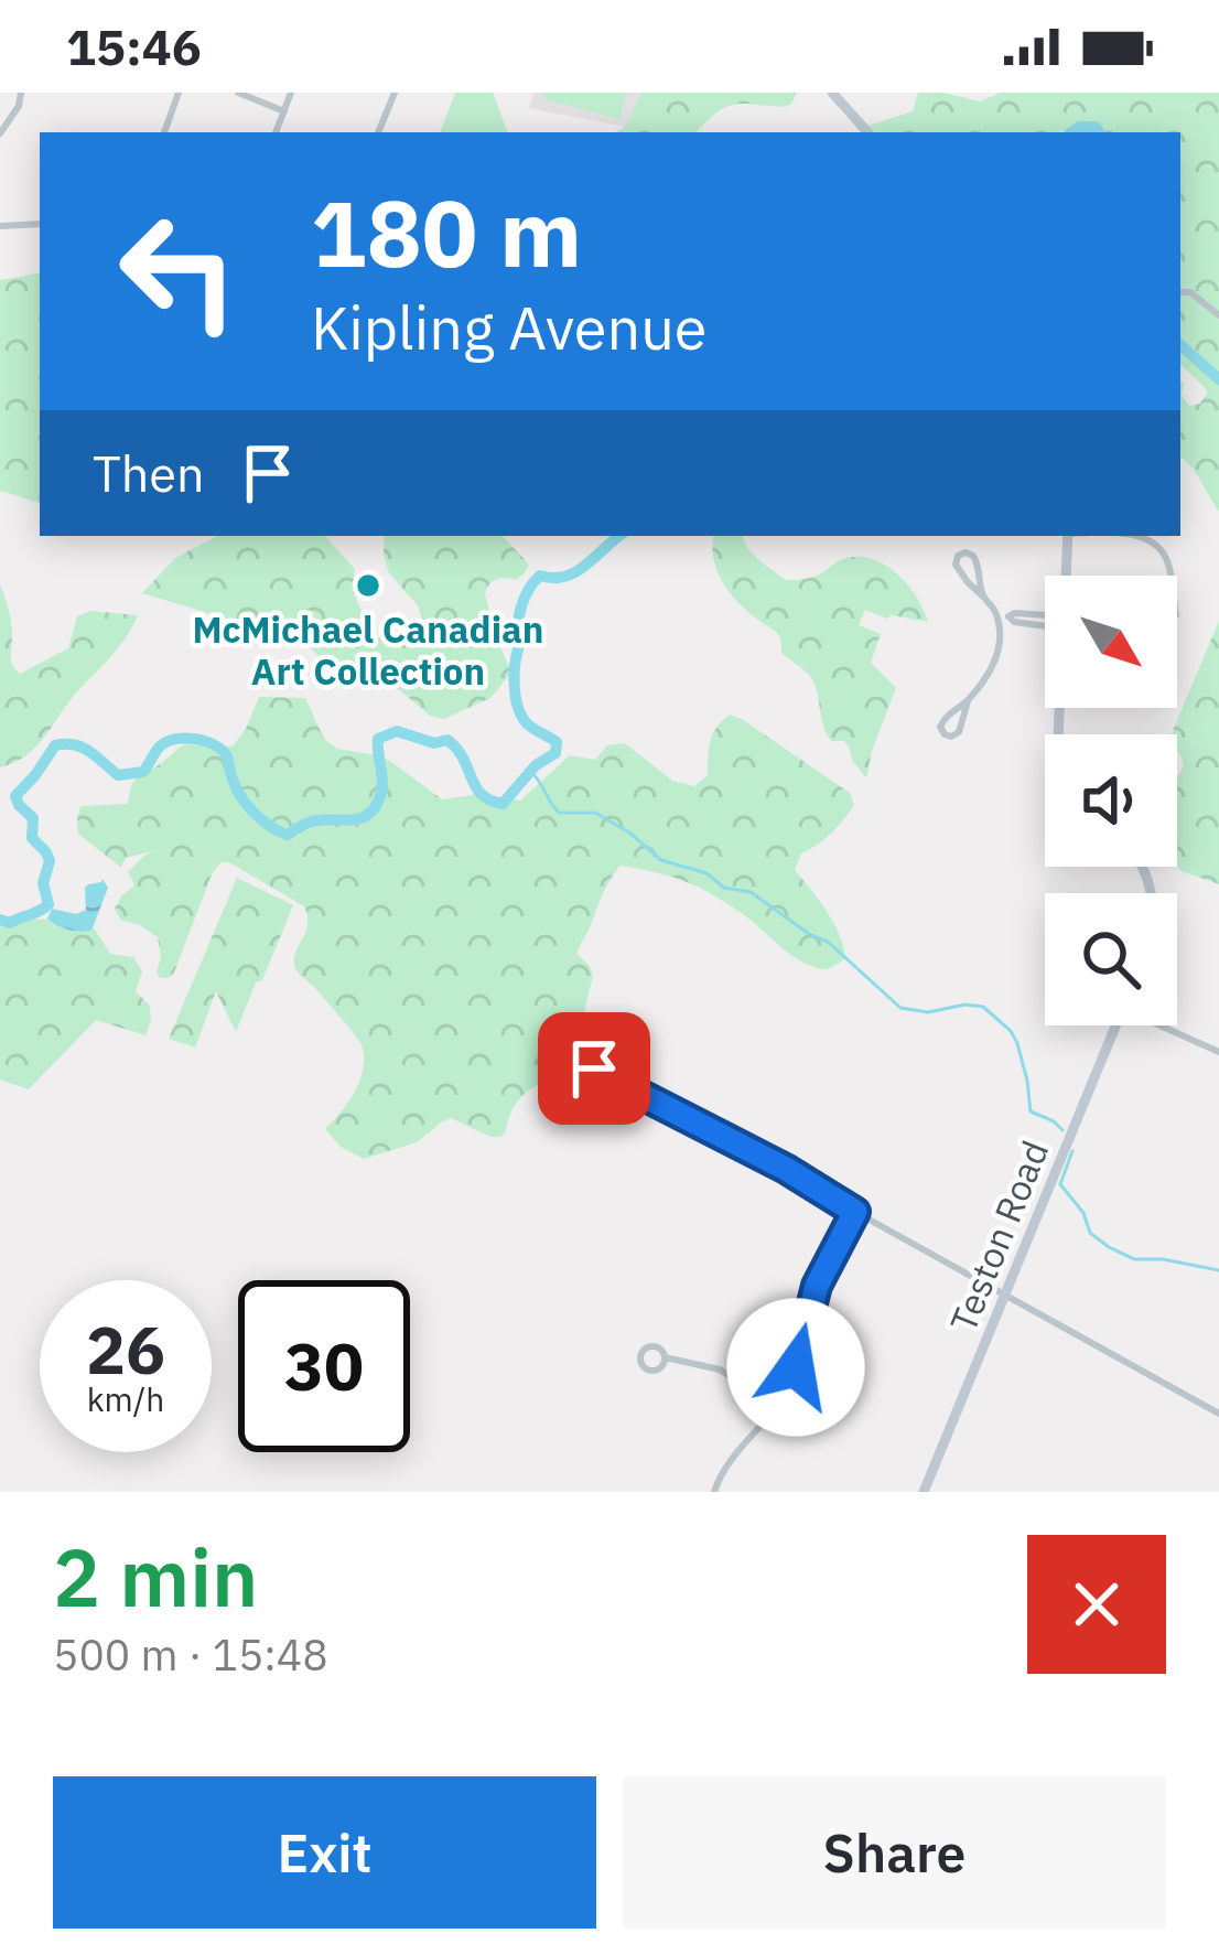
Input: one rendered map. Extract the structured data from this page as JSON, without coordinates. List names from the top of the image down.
{
  "streets": {
    "street": ["Teston Road"]
  },
  "places": ["McMichael Canadian Art Collection"],
  "north": "bottom right",
  "page": {
    "status": "15:46",
    "turn": ["180 m", "Kipling Avenue"],
    "then": "Then",
    "speed": "26 km/h",
    "limit": "30",
    "heading": ["2 min", "500 m · 15:48"],
    "buttons": ["Exit", "Share"]
  }
}
